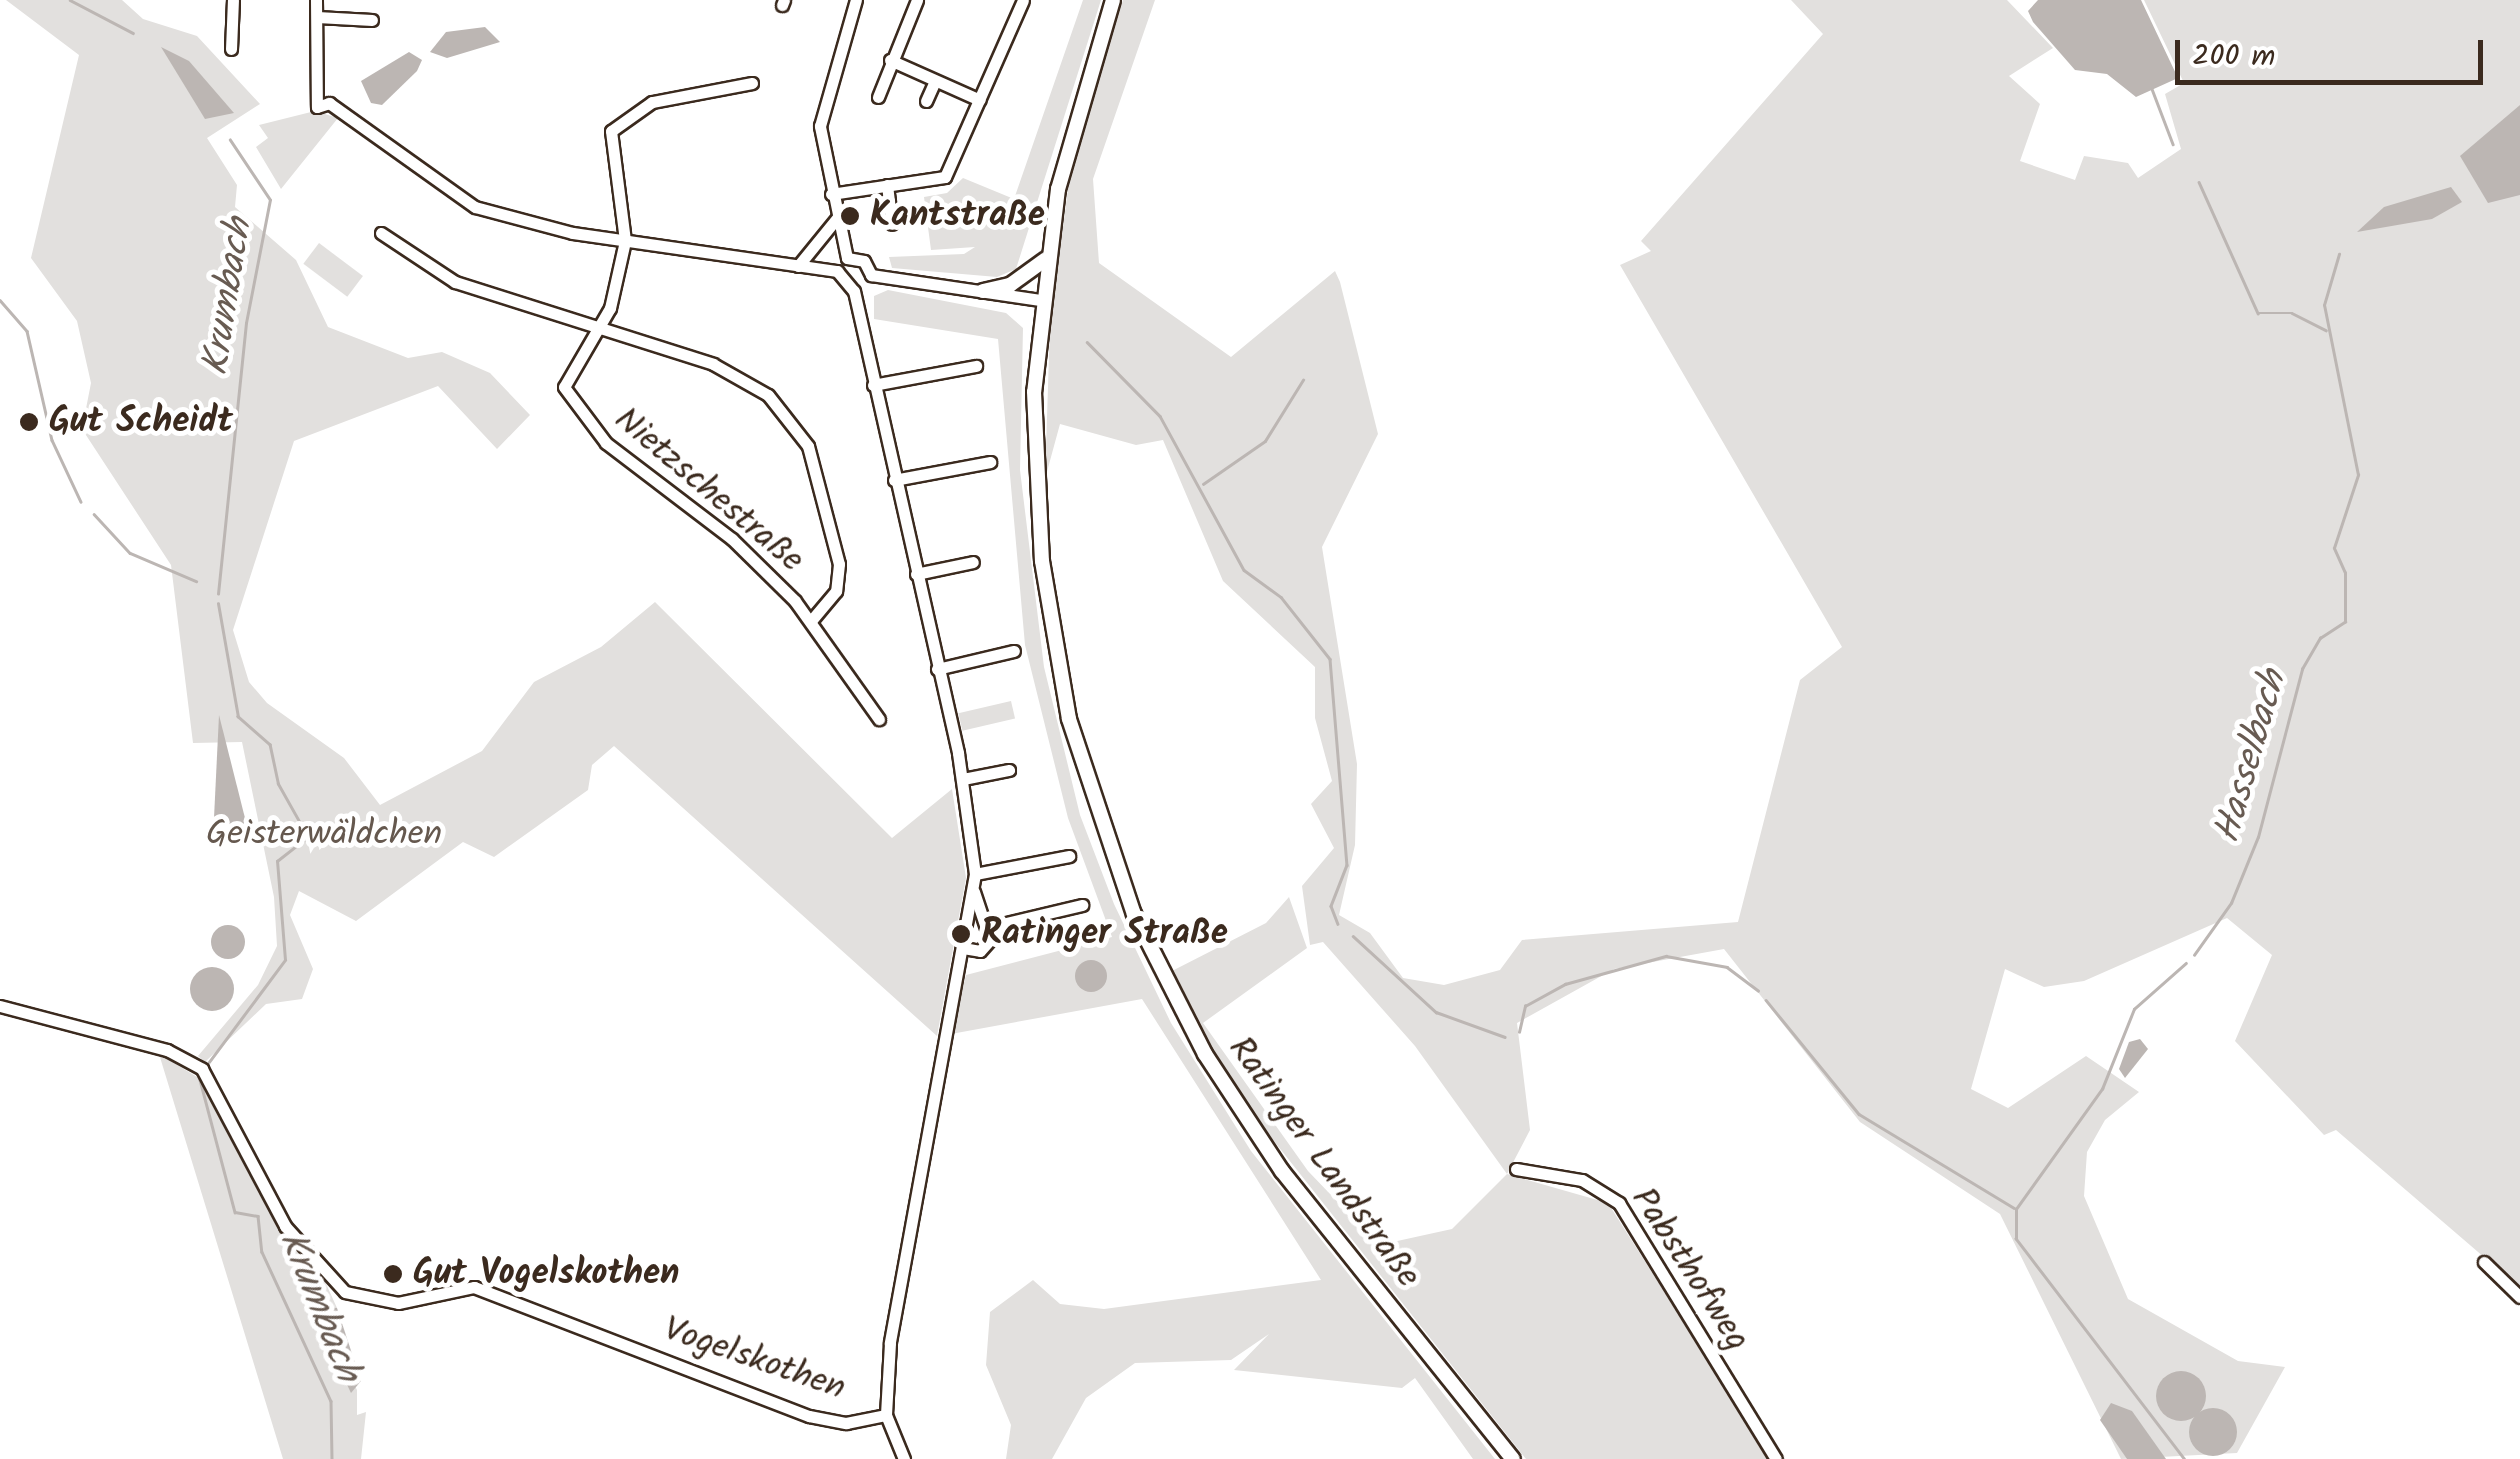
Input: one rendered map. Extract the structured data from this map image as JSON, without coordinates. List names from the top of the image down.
{
  "streets": {
    "main road": ["Ratinger Landstraße"],
    "street": ["Nietzschestraße", "Pabsthofweg", "Vogelskothen"]
  },
  "water": ["Krumbach", "Hasselbach"],
  "parks": ["Geisterwäldchen"],
  "places": [
    "Kantstraße",
    "Gut Scheidt",
    "Ratinger Straße",
    "Gut Vogelskothen"
  ],
  "scale_bar": "200 m"
}
